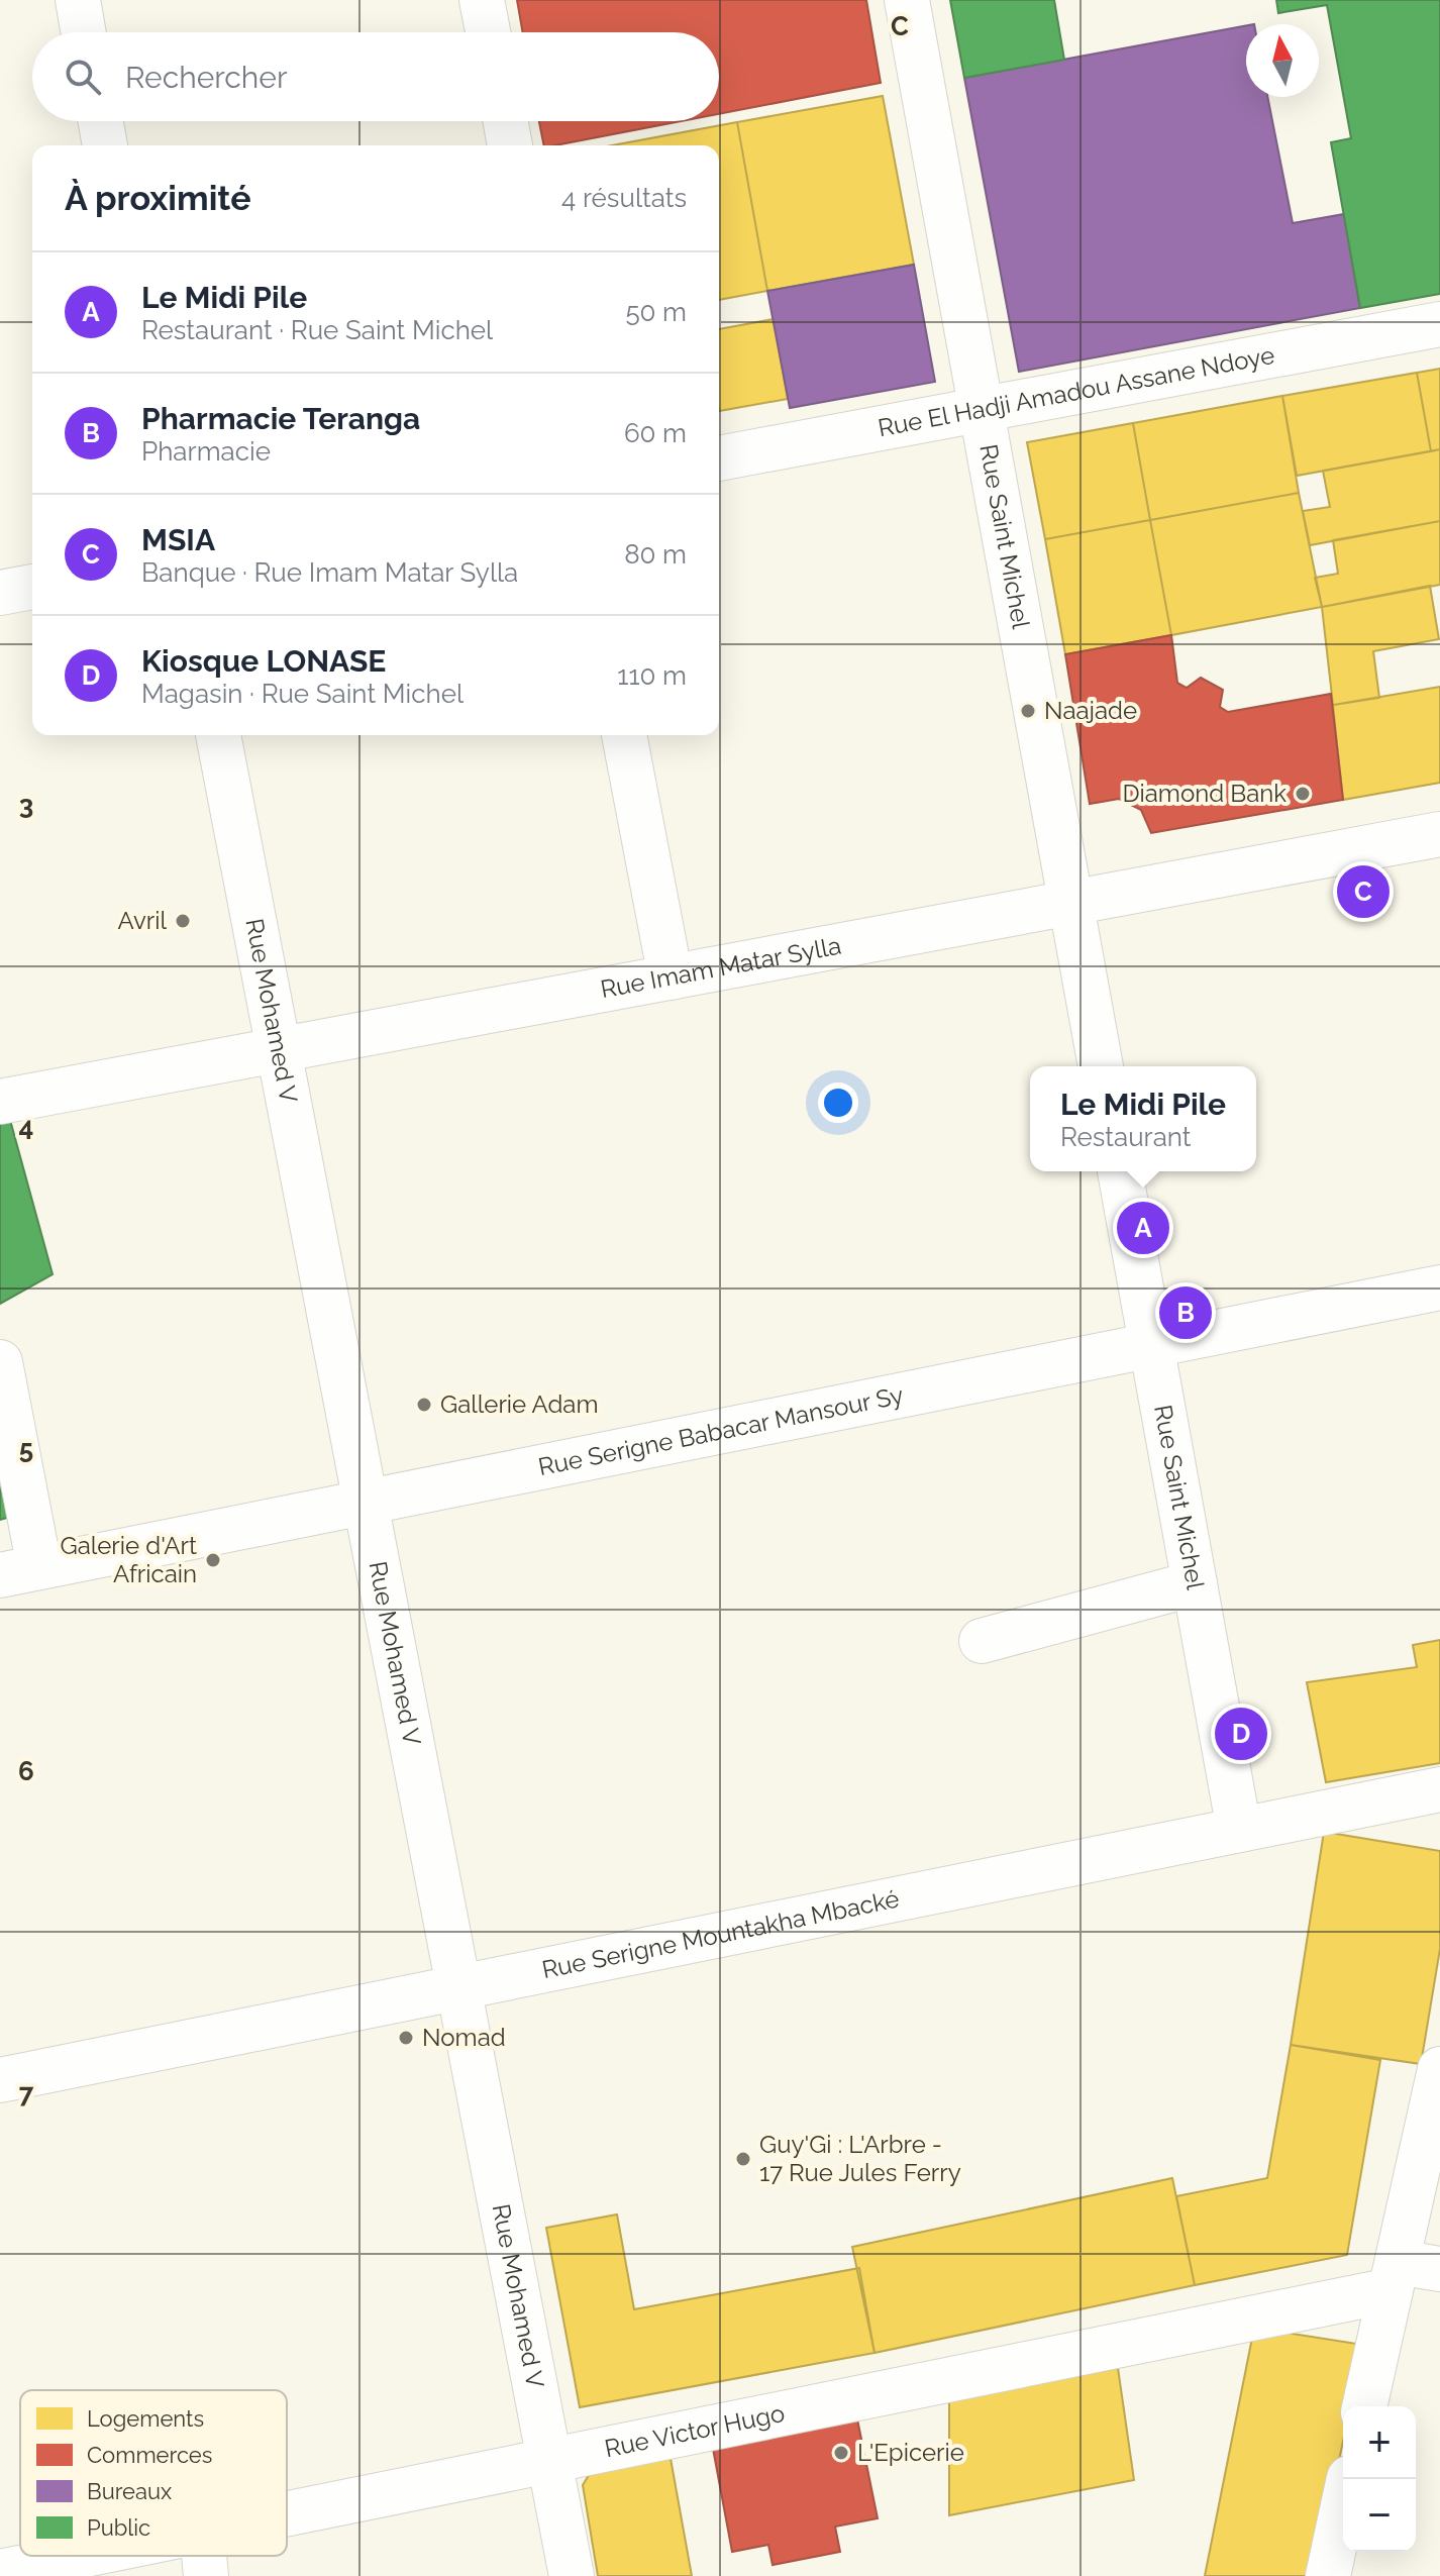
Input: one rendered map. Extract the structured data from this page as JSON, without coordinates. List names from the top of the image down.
{
  "streets": {
    "street": [
      "Rue El Hadji Amadou Assane Ndoye",
      "Rue Saint Michel",
      "Rue Imam Matar Sylla",
      "Rue Mohamed V",
      "Rue Serigne Babacar Mansour Sy",
      "Rue Serigne Mountakha Mbacké",
      "Rue Victor Hugo"
    ]
  },
  "crossings": [
    ["Rue El Hadji Amadou Assane Ndoye", "Rue Saint Michel"],
    ["Rue Saint Michel", "Rue Imam Matar Sylla"],
    ["Rue Saint Michel", "Rue Serigne Babacar Mansour Sy"],
    ["Rue Saint Michel", "Rue Serigne Mountakha Mbacké"],
    ["Rue Imam Matar Sylla", "Rue Mohamed V"],
    ["Rue Mohamed V", "Rue Serigne Babacar Mansour Sy"],
    ["Rue Mohamed V", "Rue Serigne Mountakha Mbacké"],
    ["Rue Mohamed V", "Rue Victor Hugo"]
  ],
  "places": [
    "Naajade",
    "Diamond Bank",
    "Avril",
    "Gallerie Adam",
    "Galerie d'Art Africain",
    "Nomad",
    "Guy'Gi : L'Arbre - 17 Rue Jules Ferry",
    "L'Epicerie"
  ],
  "legend": [
    "Logements",
    "Commerces",
    "Bureaux",
    "Public"
  ],
  "north": "top",
  "page": {
    "search": "Rechercher",
    "heading": ["À proximité", "4 résultats"],
    "list": [
      {
        "mark": "A",
        "name": "Le Midi Pile",
        "note": "Restaurant · Rue Saint Michel",
        "value": "50 m"
      },
      {
        "mark": "B",
        "name": "Pharmacie Teranga",
        "note": "Pharmacie",
        "value": "60 m"
      },
      {
        "mark": "C",
        "name": "MSIA",
        "note": "Banque · Rue Imam Matar Sylla",
        "value": "80 m"
      },
      {
        "mark": "D",
        "name": "Kiosque LONASE",
        "note": "Magasin · Rue Saint Michel",
        "value": "110 m"
      }
    ],
    "pins": [
      "C",
      "A",
      "B",
      "D"
    ],
    "popup": ["Le Midi Pile", "Restaurant"],
    "map_buttons": ["+", "−"]
  },
  "grid": {
    "columns": ["C"],
    "rows": [
      "3",
      "4",
      "5",
      "6",
      "7"
    ]
  }
}
